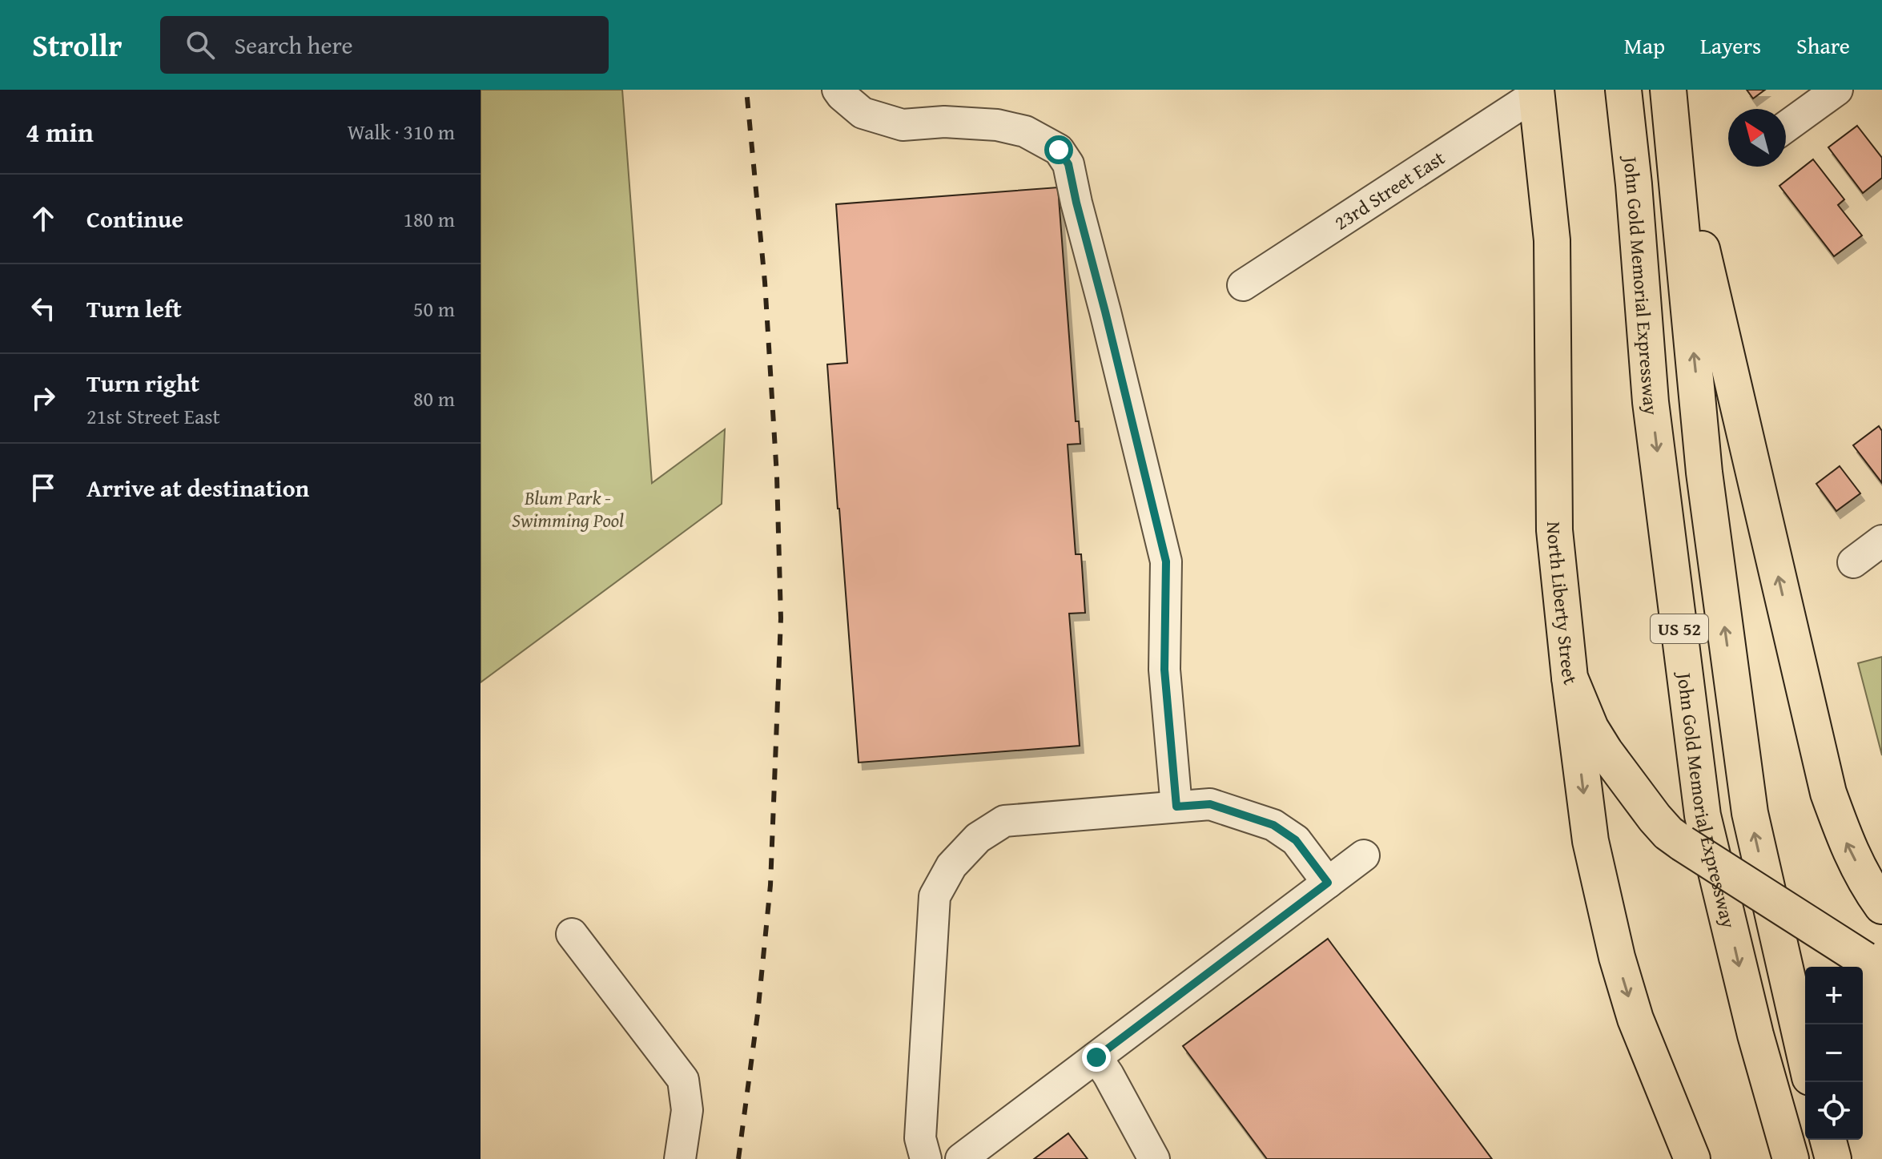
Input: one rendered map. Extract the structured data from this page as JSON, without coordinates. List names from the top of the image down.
{
  "streets": {
    "main road": ["John Gold Memorial Expressway", "North Liberty Street", "US 52"],
    "street": ["23rd Street East"]
  },
  "crossings": [
    ["23rd Street East", "North Liberty Street"]
  ],
  "parks": ["Blum Park - Swimming Pool"],
  "north": "top left",
  "page": {
    "header": "Strollr",
    "search": "Search here",
    "nav": ["Map", "Layers", "Share"],
    "heading": ["4 min", "Walk · 310 m"],
    "list": [
      ["Continue", "180 m"],
      ["Turn left", "50 m"],
      ["Turn right", "21st Street East", "80 m"],
      "Arrive at destination"
    ],
    "map_buttons": ["+", "−"]
  }
}
